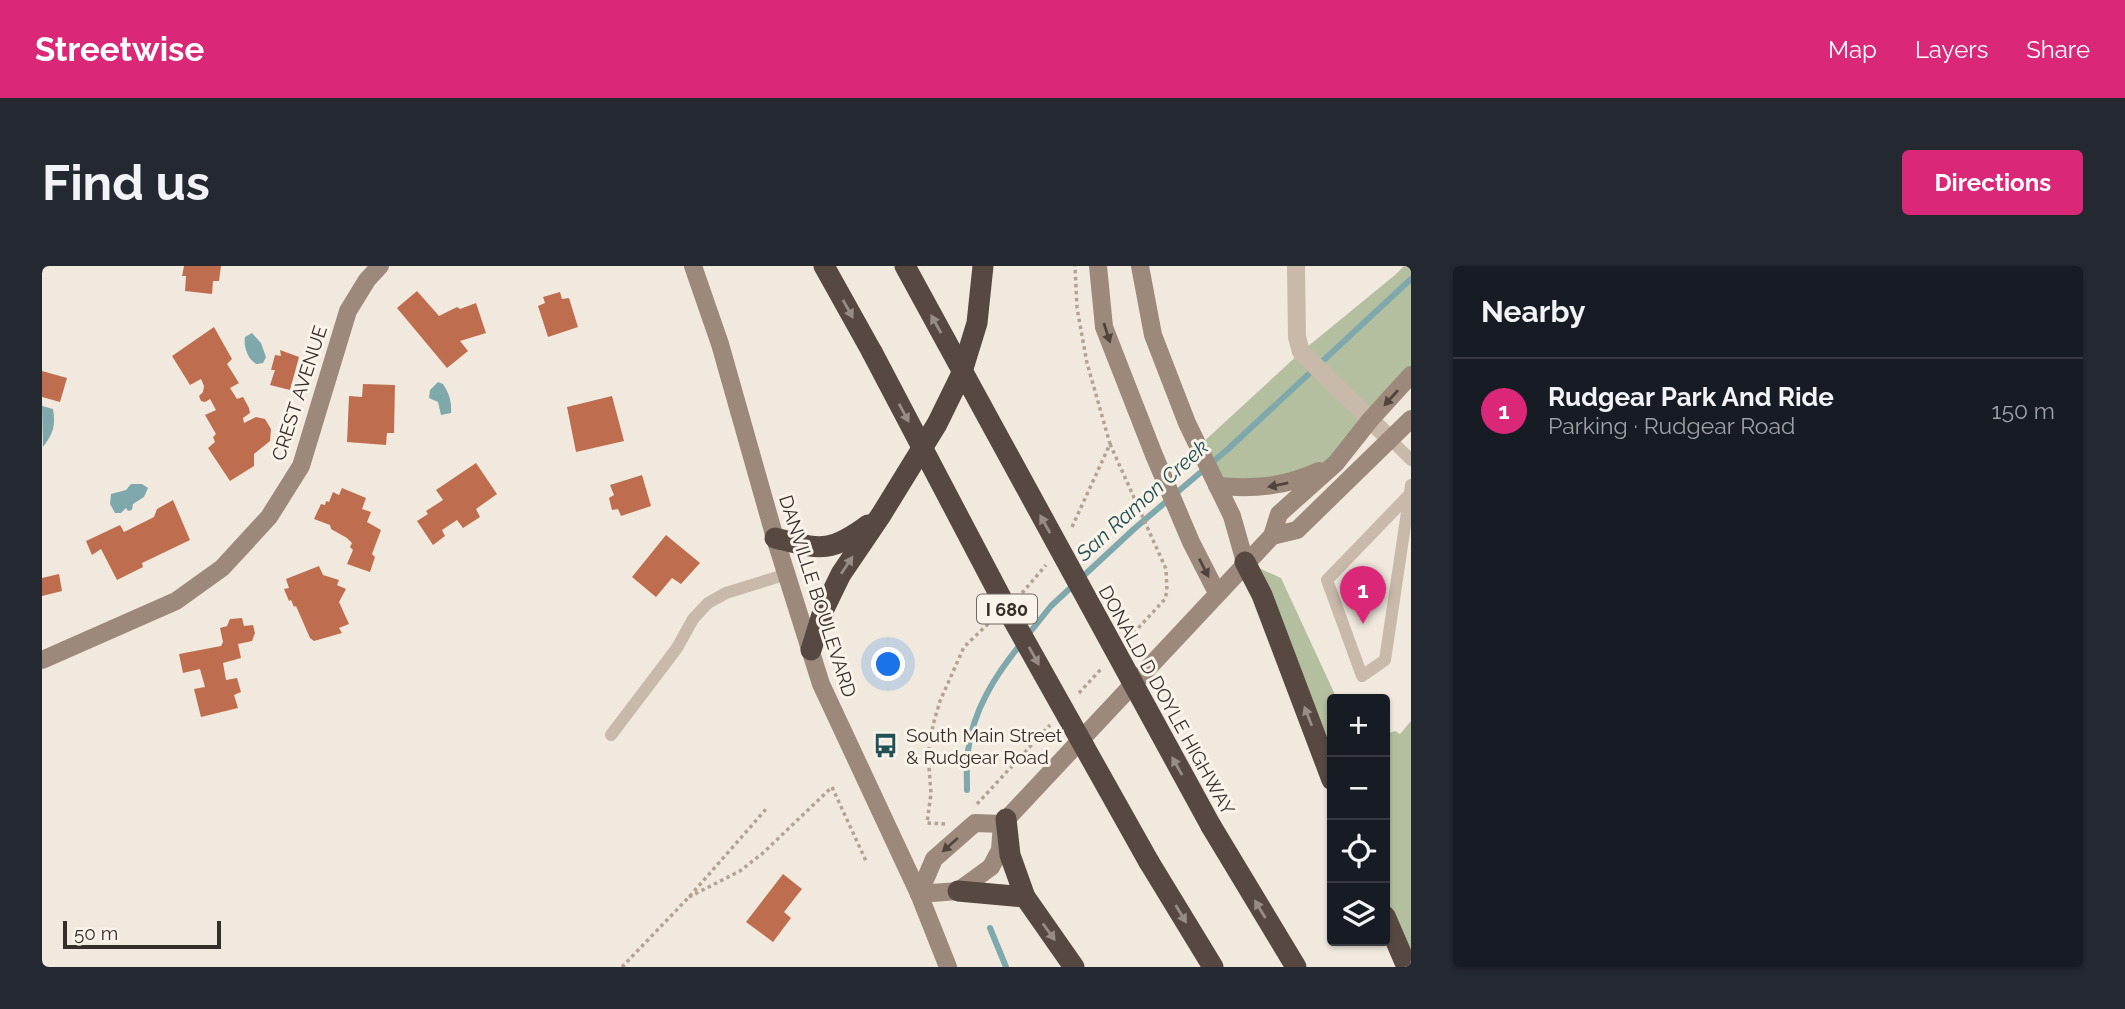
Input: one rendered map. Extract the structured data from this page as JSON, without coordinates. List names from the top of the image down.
{
  "streets": {
    "highway": ["I 680", "DONALD D DOYLE HIGHWAY"],
    "main road": ["CREST AVENUE", "DANVILLE BOULEVARD"]
  },
  "water": ["San Ramon Creek"],
  "places": {
    "bus stop": ["South Main Street & Rudgear Road"]
  },
  "scale_bar": "50 m",
  "page": {
    "header": "Streetwise",
    "nav": ["Map", "Layers", "Share"],
    "buttons": "Directions",
    "title": "Find us",
    "heading": "Nearby",
    "list": [
      {
        "mark": "1",
        "name": "Rudgear Park And Ride",
        "note": "Parking · Rudgear Road",
        "value": "150 m"
      }
    ],
    "pins": "1",
    "map_buttons": ["+", "−"],
    "scale": "50 m"
  }
}
